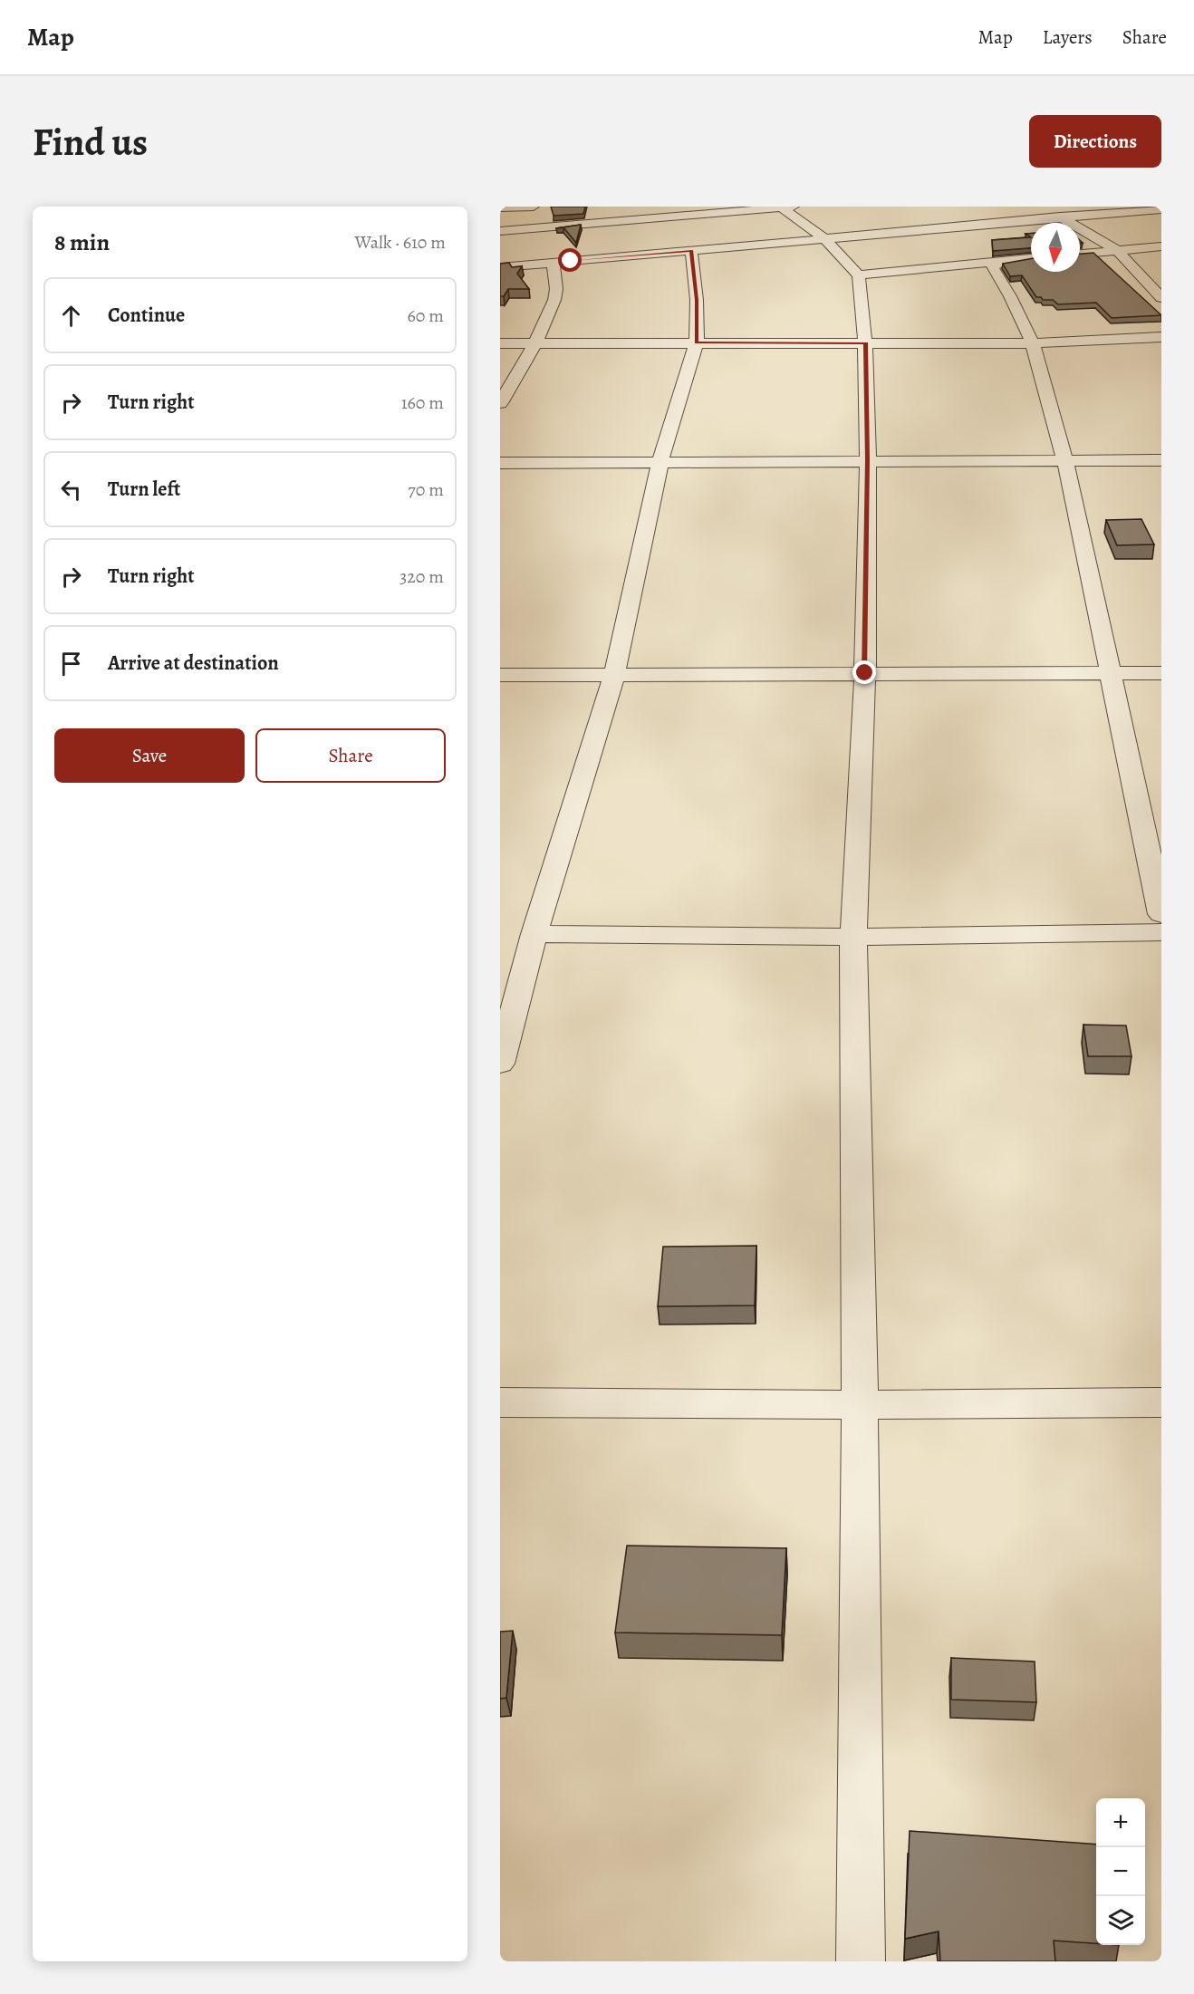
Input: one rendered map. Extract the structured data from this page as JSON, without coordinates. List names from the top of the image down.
{
  "north": "bottom",
  "page": {
    "header": "Map",
    "nav": ["Map", "Layers", "Share"],
    "buttons": [
      "Directions",
      ["Save", "Share"]
    ],
    "title": "Find us",
    "heading": ["8 min", "Walk · 610 m"],
    "list": [
      ["Continue", "60 m"],
      ["Turn right", "160 m"],
      ["Turn left", "70 m"],
      ["Turn right", "320 m"],
      "Arrive at destination"
    ],
    "map_buttons": ["+", "−"]
  }
}
